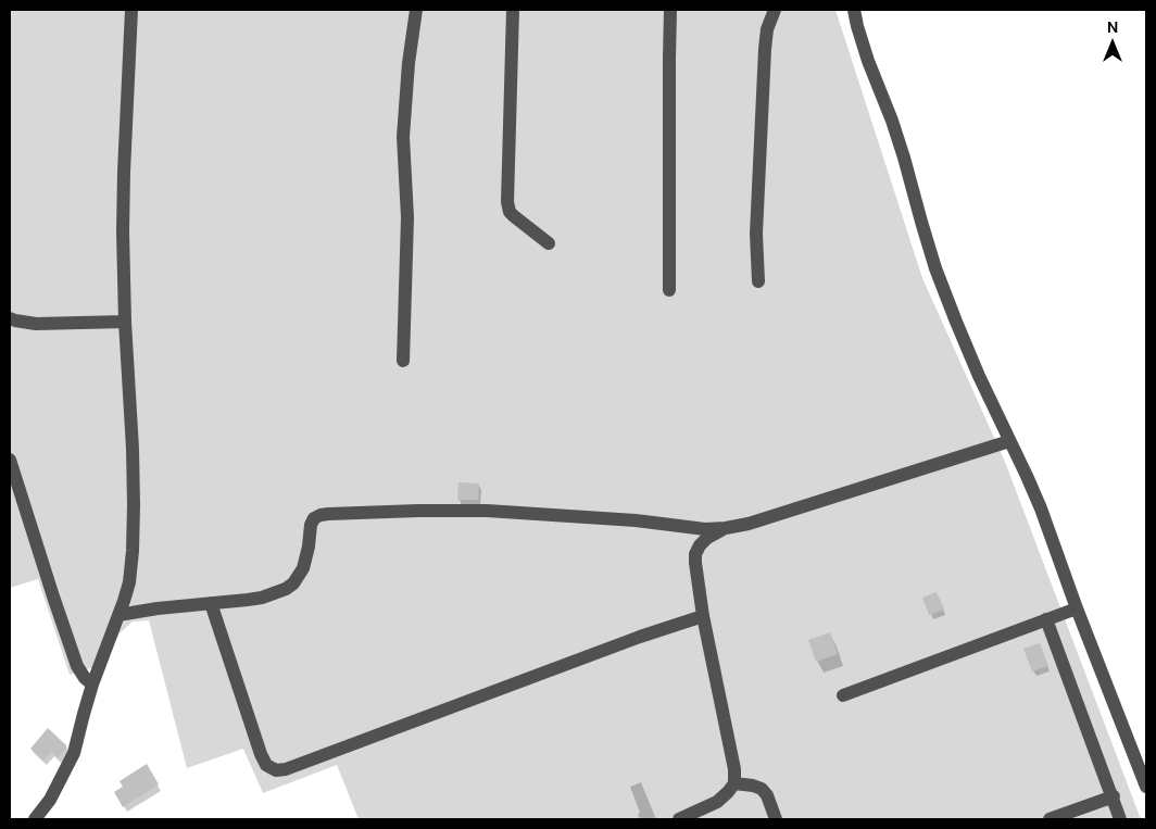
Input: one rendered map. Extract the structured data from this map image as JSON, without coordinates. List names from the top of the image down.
{
  "north": "top"
}
